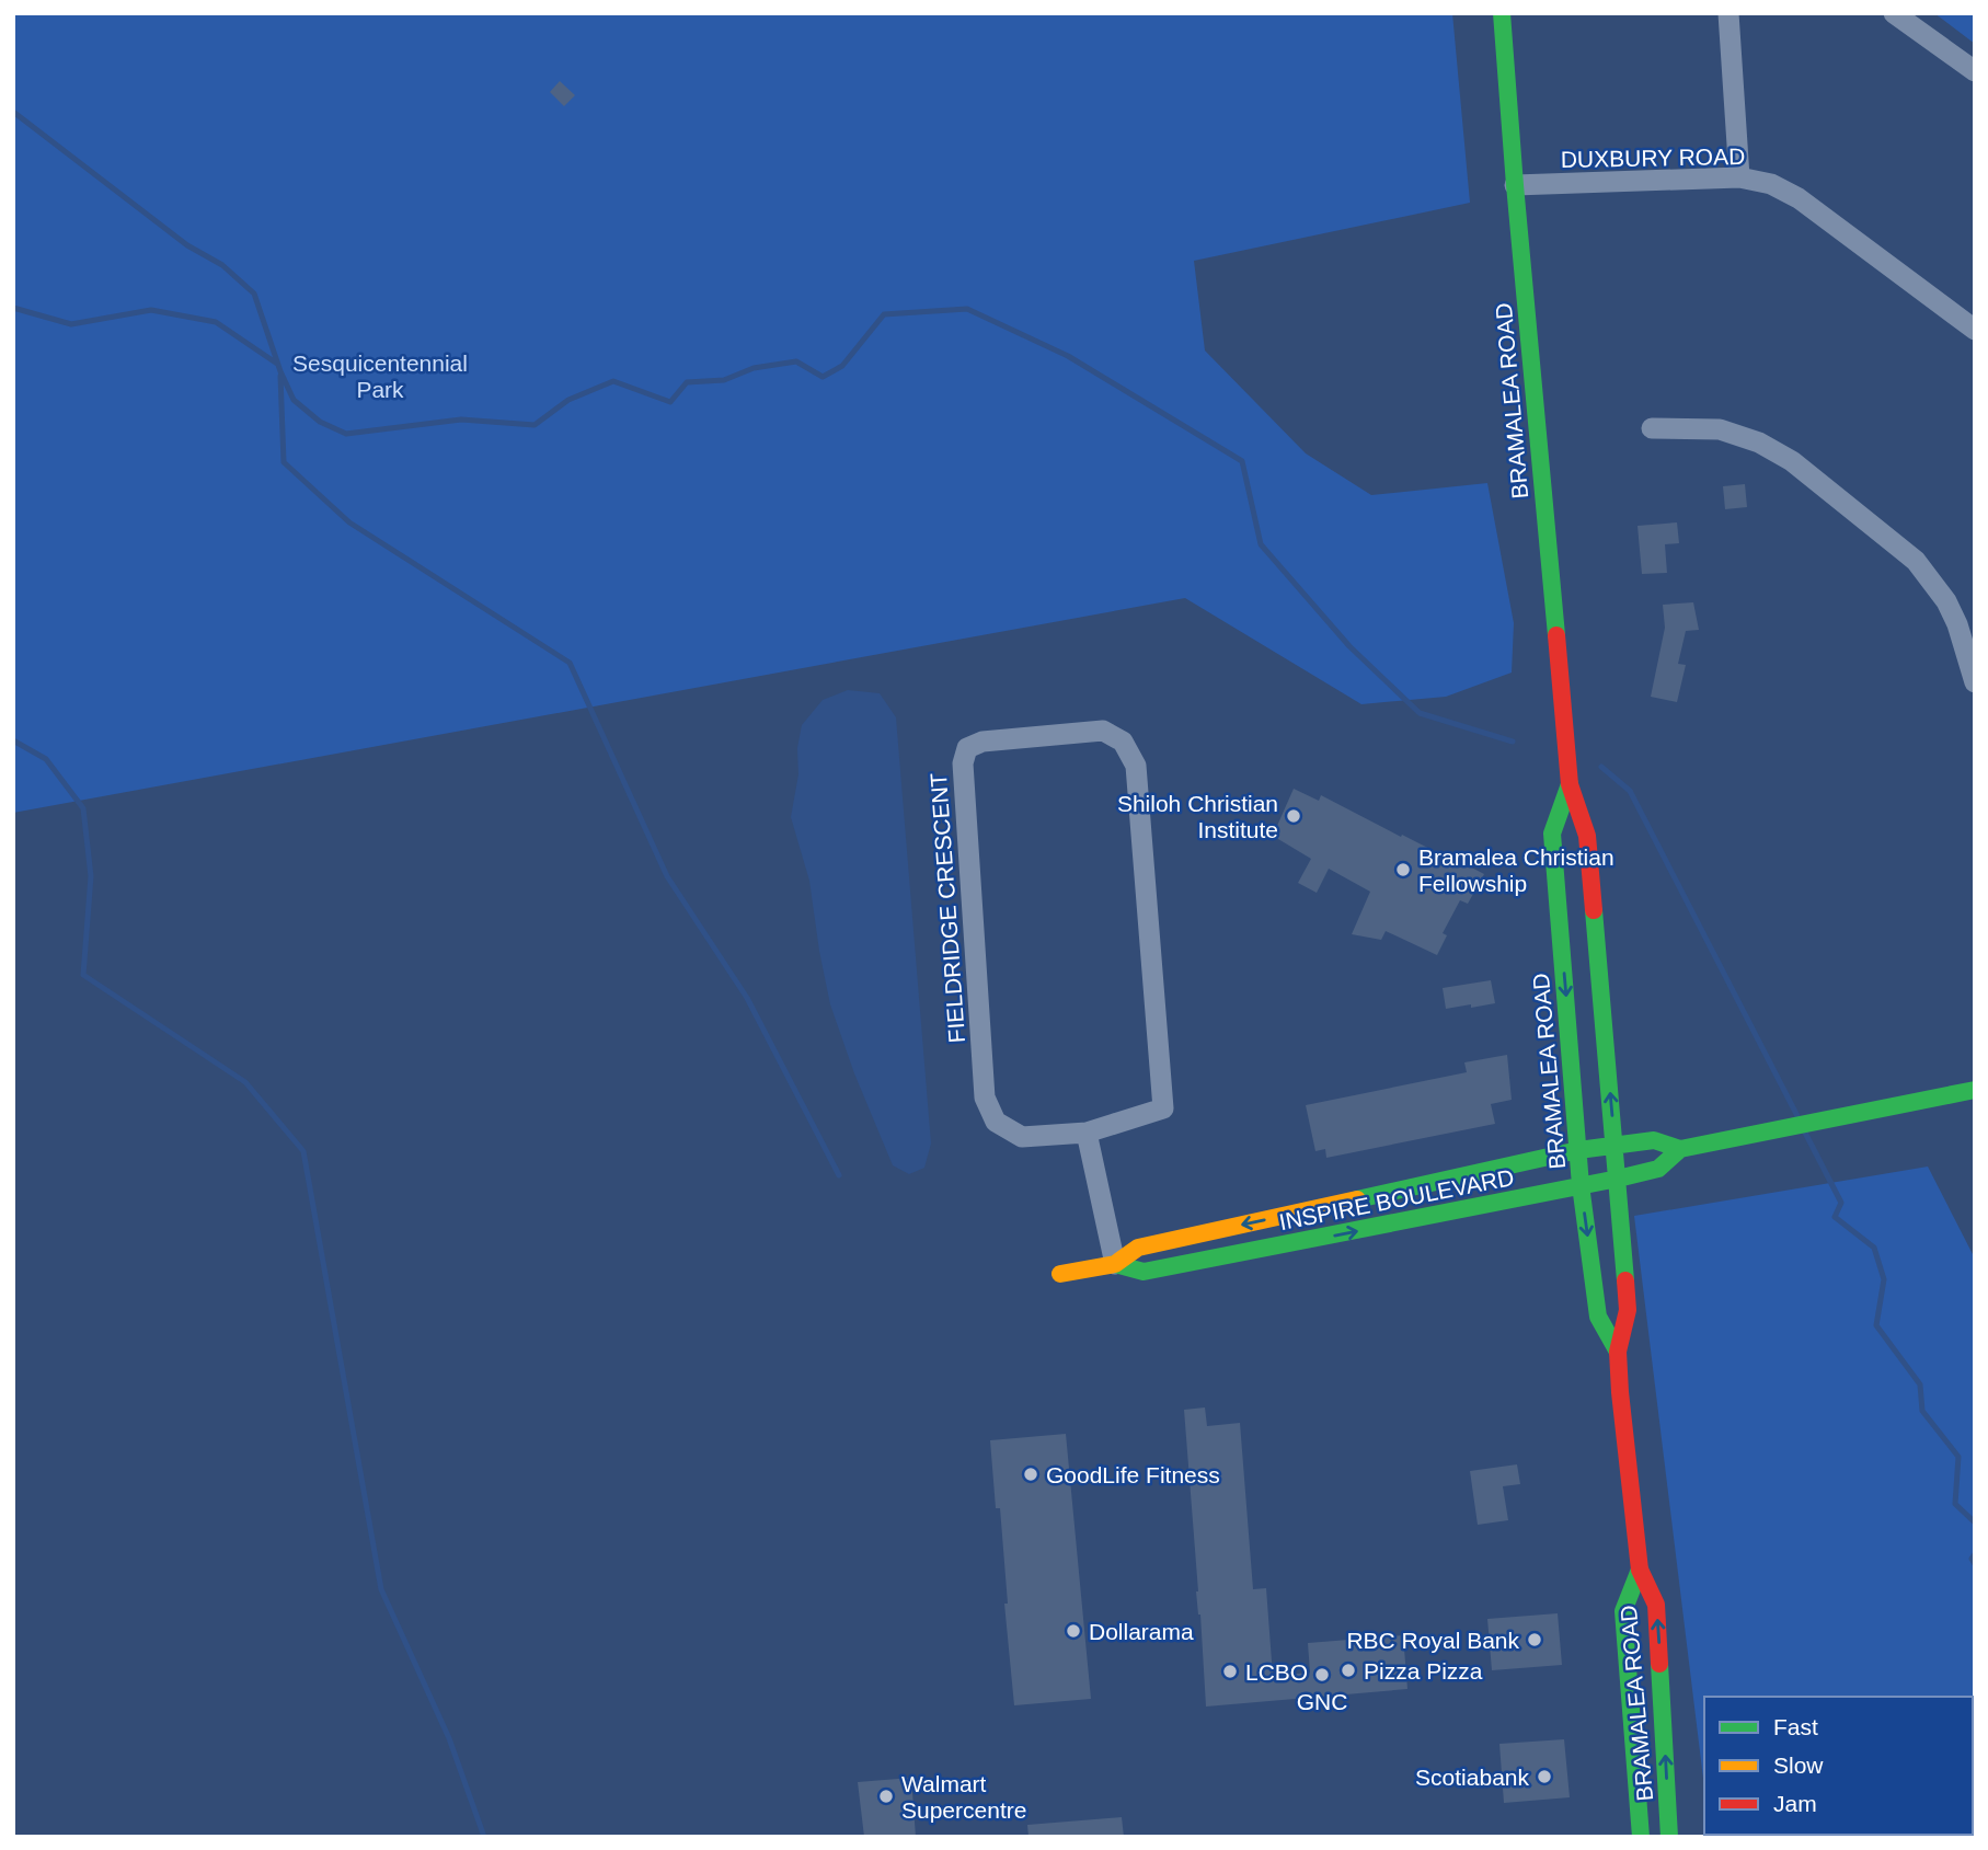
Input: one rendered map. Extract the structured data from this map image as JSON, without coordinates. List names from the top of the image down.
{
  "streets": {
    "main road": ["BRAMALEA ROAD", "INSPIRE BOULEVARD"],
    "street": ["DUXBURY ROAD", "FIELDRIDGE CRESCENT"]
  },
  "crossings": [
    ["DUXBURY ROAD", "BRAMALEA ROAD"],
    ["BRAMALEA ROAD", "INSPIRE BOULEVARD"]
  ],
  "parks": ["Sesquicentennial Park"],
  "places": [
    "Shiloh Christian Institute",
    "Bramalea Christian Fellowship",
    "GoodLife Fitness",
    "Dollarama",
    "RBC Royal Bank",
    "Pizza Pizza",
    "LCBO",
    "GNC",
    "Scotiabank",
    "Walmart Supercentre"
  ],
  "legend": ["Fast", "Slow", "Jam"]
}
